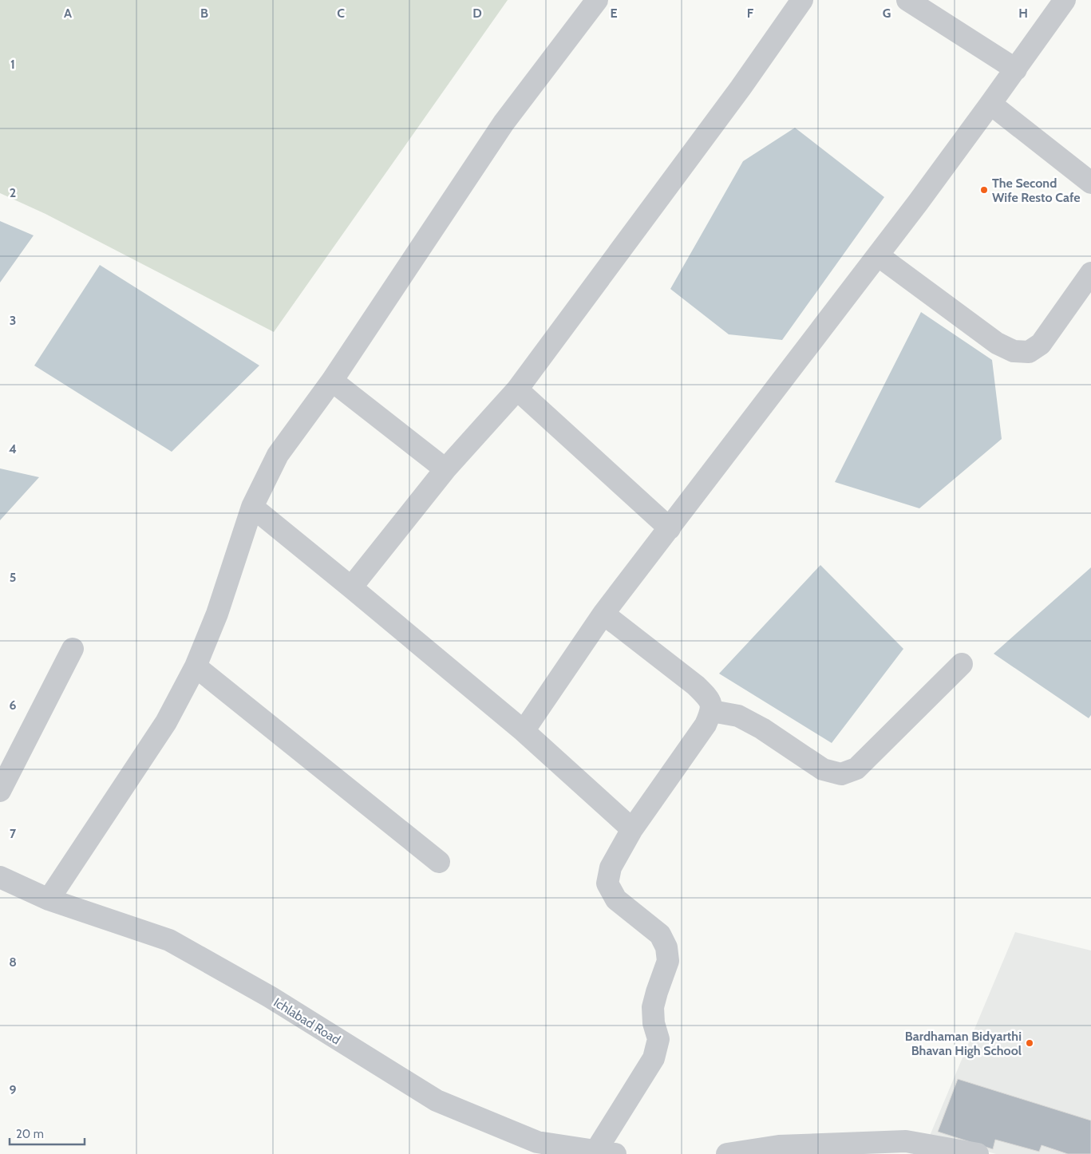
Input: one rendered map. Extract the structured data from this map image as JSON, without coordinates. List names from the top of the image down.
{
  "streets": {
    "street": ["Ichlabad Road"]
  },
  "places": ["The Second Wife Resto Cafe", "Bardhaman Bidyarthi Bhavan High School"],
  "scale_bar": "20 m",
  "grid": {
    "columns": [
      "A",
      "B",
      "C",
      "D",
      "E",
      "F",
      "G",
      "H"
    ],
    "rows": [
      "1",
      "2",
      "3",
      "4",
      "5",
      "6",
      "7",
      "8",
      "9"
    ]
  }
}
